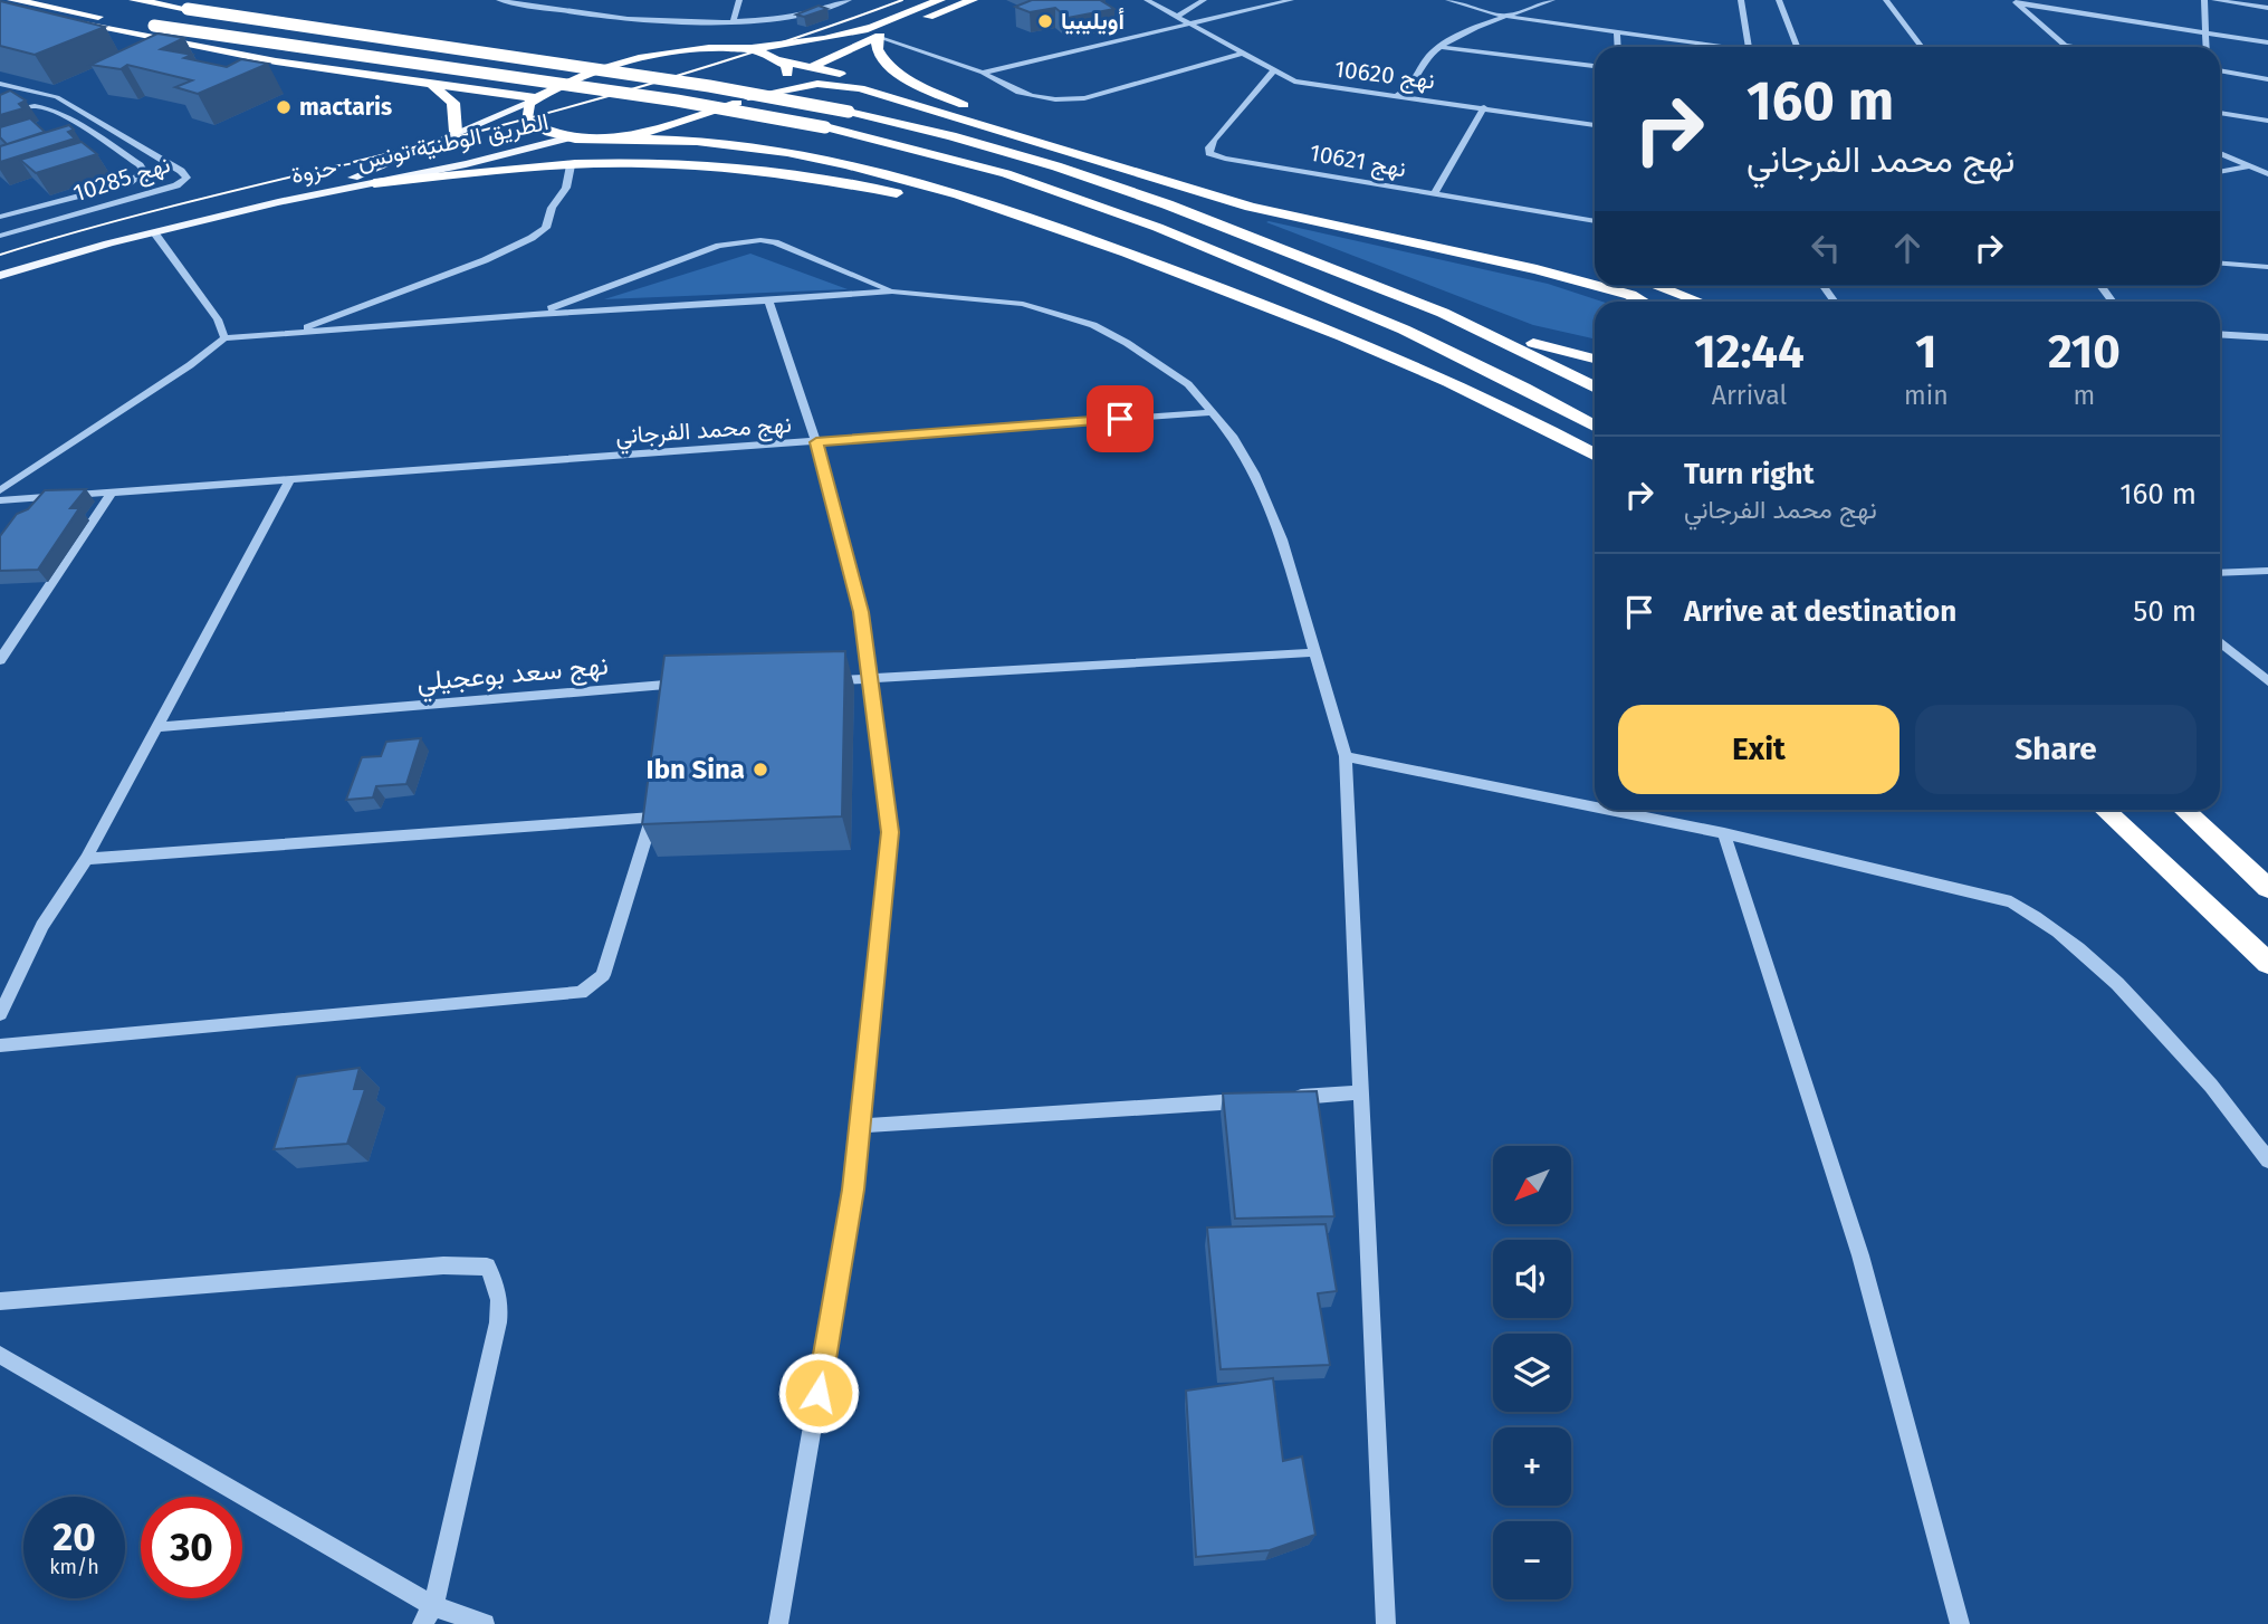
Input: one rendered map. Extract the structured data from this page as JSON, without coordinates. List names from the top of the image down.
{
  "streets": {
    "main road": ["الطريق الوطنية تونس - حزوة"],
    "street": [
      "نهج 10620",
      "نهج 10621",
      "نهج 10285",
      "نهج محمد الفرجاني",
      "نهج سعد بوعجيلي"
    ]
  },
  "crossings": [
    ["نهج 10620", "نهج 10621"]
  ],
  "places": ["أويليبيا", "mactaris", "Ibn Sina"],
  "north": "bottom left",
  "page": {
    "turn": ["160 m", "نهج محمد الفرجاني"],
    "eta": [
      "12:44",
      "Arrival",
      "1",
      "min",
      "210",
      "m"
    ],
    "list": [
      {
        "name": "Turn right",
        "note": "نهج محمد الفرجاني",
        "value": "160 m"
      },
      {
        "name": "Arrive at destination",
        "value": "50 m"
      }
    ],
    "buttons": ["Exit", "Share"],
    "map_buttons": ["+", "−"],
    "speed": "20 km/h",
    "limit": "30"
  }
}
